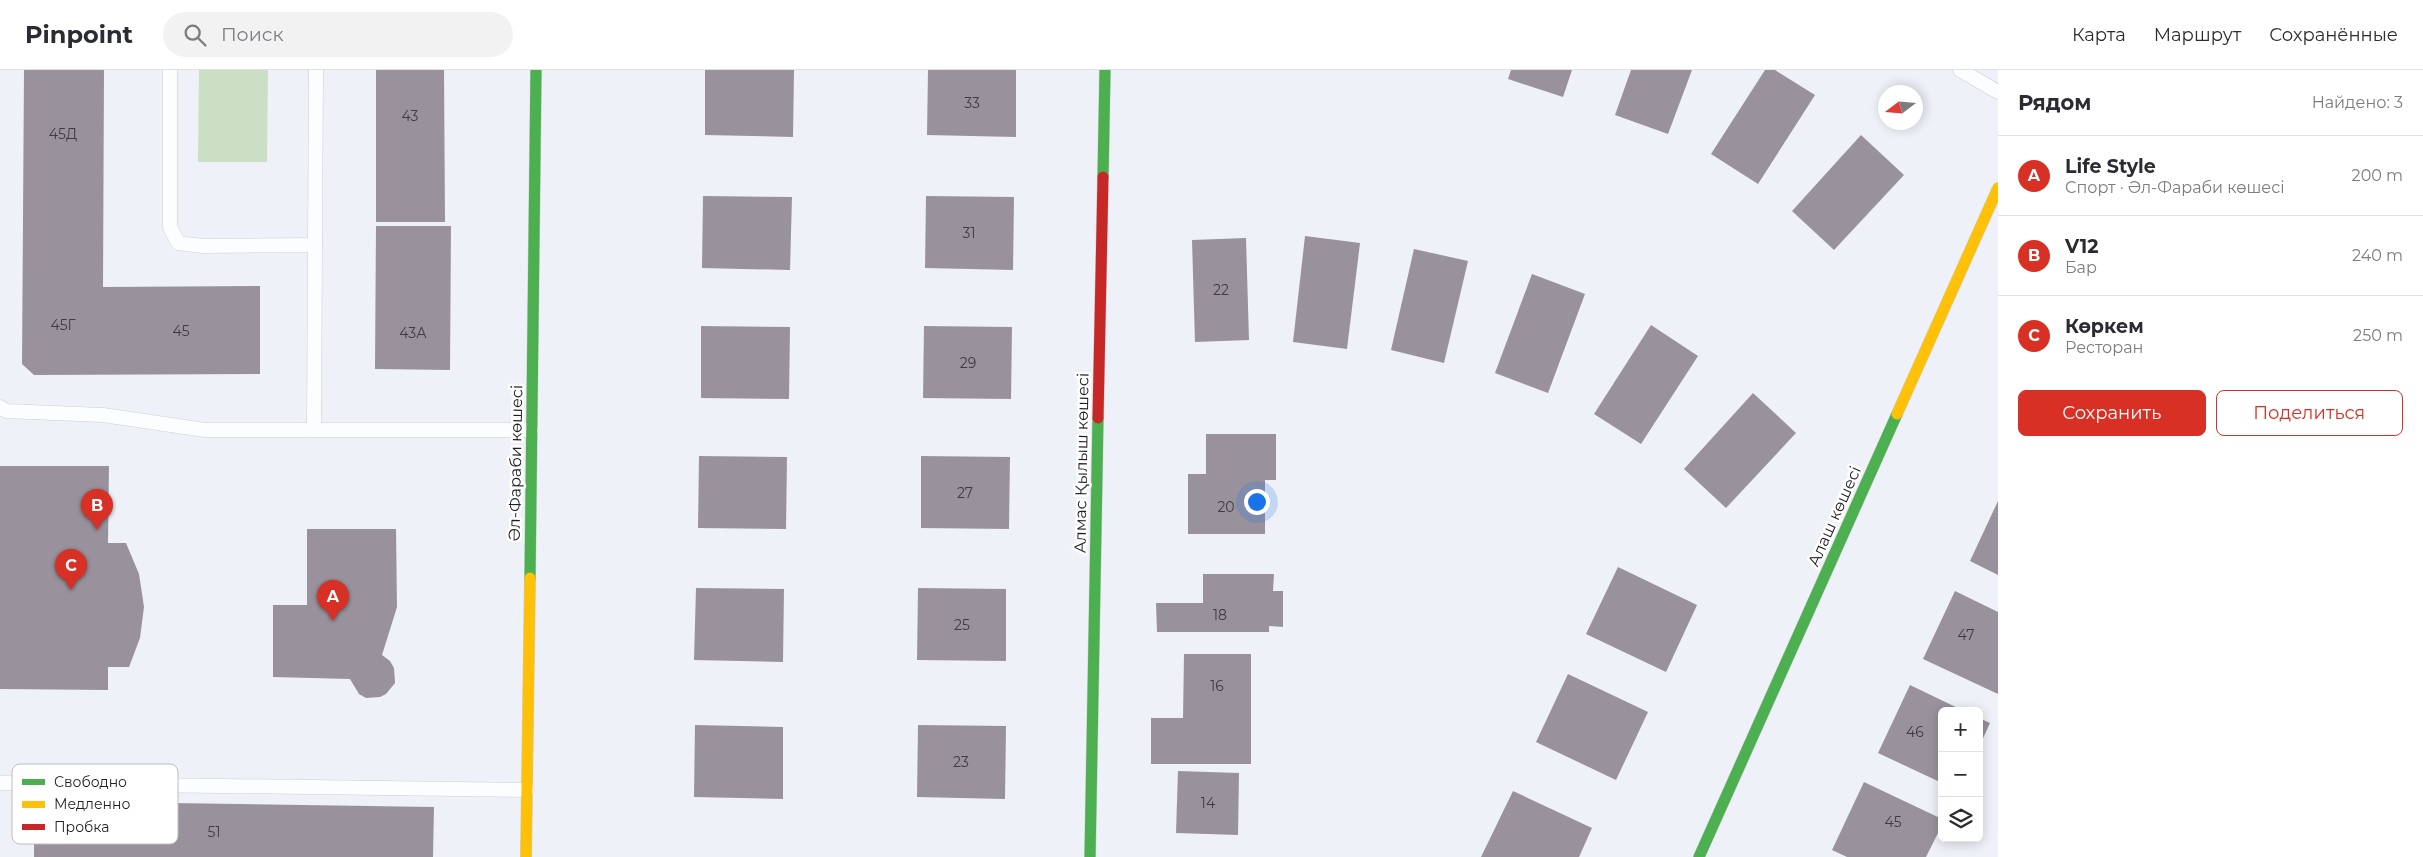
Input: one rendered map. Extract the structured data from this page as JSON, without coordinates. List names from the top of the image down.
{
  "streets": {
    "street": ["Әл-Фараби көшесі", "Алмас Қылыш көшесі", "Алаш көшесі"]
  },
  "house_numbers": [
    "33",
    "43",
    "45Д",
    "31",
    "22",
    "45Г",
    "45",
    "43А",
    "29",
    "27",
    "20",
    "18",
    "25",
    "47",
    "16",
    "46",
    "23",
    "14",
    "45",
    "51"
  ],
  "legend": ["Свободно", "Медленно", "Пробка"],
  "north": "left",
  "page": {
    "header": "Pinpoint",
    "search": "Поиск",
    "nav": ["Карта", "Маршрут", "Сохранённые"],
    "heading": ["Рядом", "Найдено: 3"],
    "list": [
      {
        "mark": "A",
        "name": "Life Style",
        "note": "Спорт · Әл-Фараби көшесі",
        "value": "200 m"
      },
      {
        "mark": "B",
        "name": "V12",
        "note": "Бар",
        "value": "240 m"
      },
      {
        "mark": "C",
        "name": "Көркем",
        "note": "Ресторан",
        "value": "250 m"
      }
    ],
    "buttons": ["Сохранить", "Поделиться"],
    "pins": ["B", "C", "A"],
    "map_buttons": ["+", "−"]
  }
}
